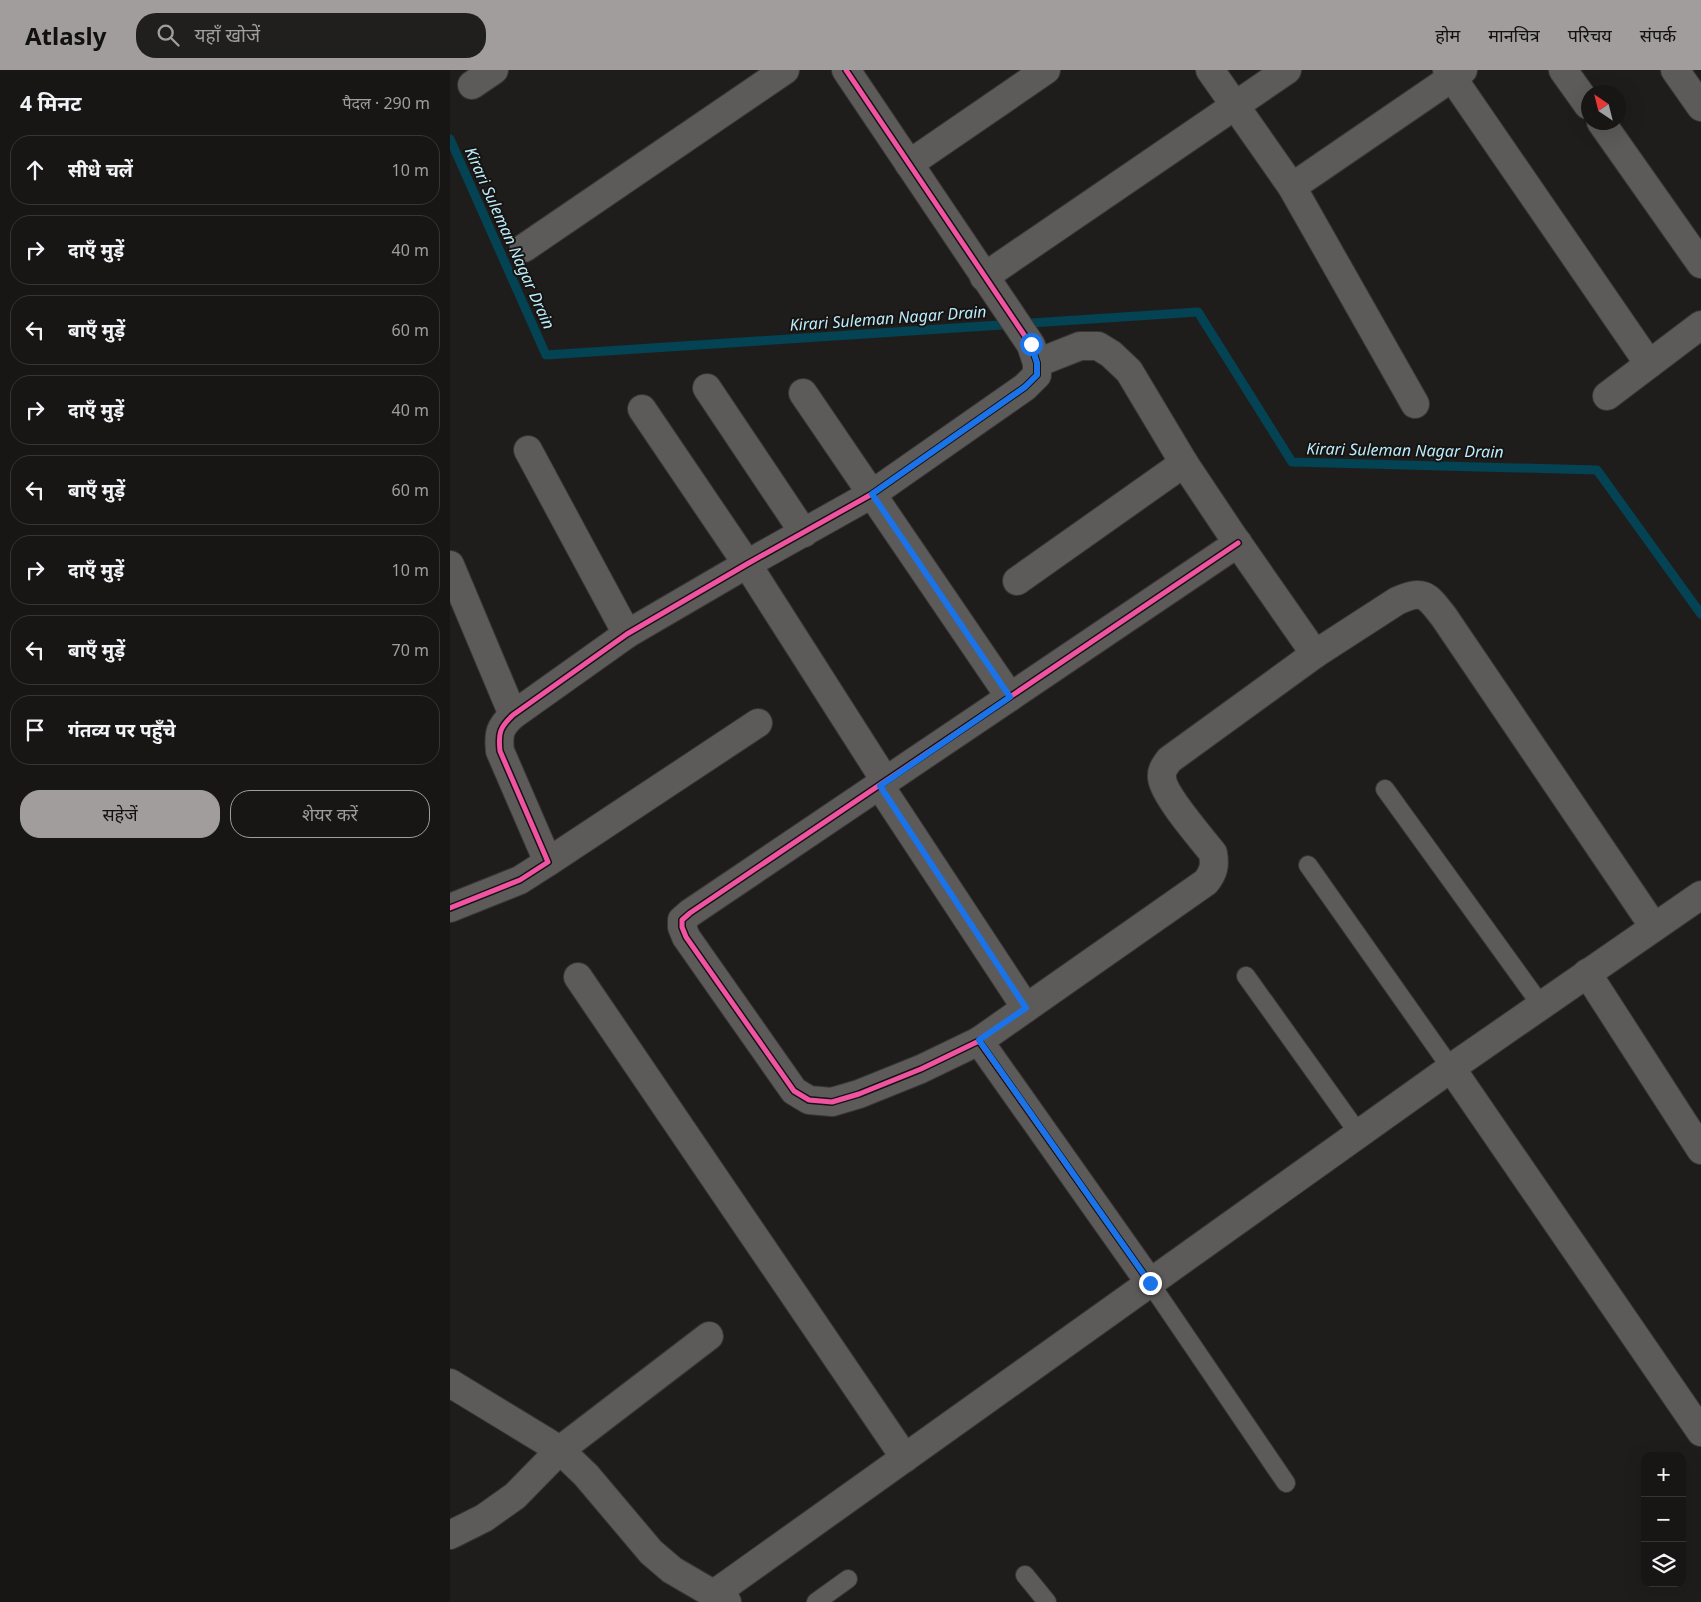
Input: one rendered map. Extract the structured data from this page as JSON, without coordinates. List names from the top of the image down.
{
  "water": ["Kirari Suleman Nagar Drain"],
  "north": "top left",
  "page": {
    "header": "Atlasly",
    "search": "यहाँ खोजें",
    "nav": [
      "होम",
      "मानचित्र",
      "परिचय",
      "संपर्क"
    ],
    "heading": ["4 मिनट", "पैदल · 290 m"],
    "list": [
      ["सीधे चलें", "10 m"],
      ["दाएँ मुड़ें", "40 m"],
      ["बाएँ मुड़ें", "60 m"],
      ["दाएँ मुड़ें", "40 m"],
      ["बाएँ मुड़ें", "60 m"],
      ["दाएँ मुड़ें", "10 m"],
      ["बाएँ मुड़ें", "70 m"],
      "गंतव्य पर पहुँचे"
    ],
    "buttons": ["सहेजें", "शेयर करें"],
    "map_buttons": ["+", "−"]
  }
}
